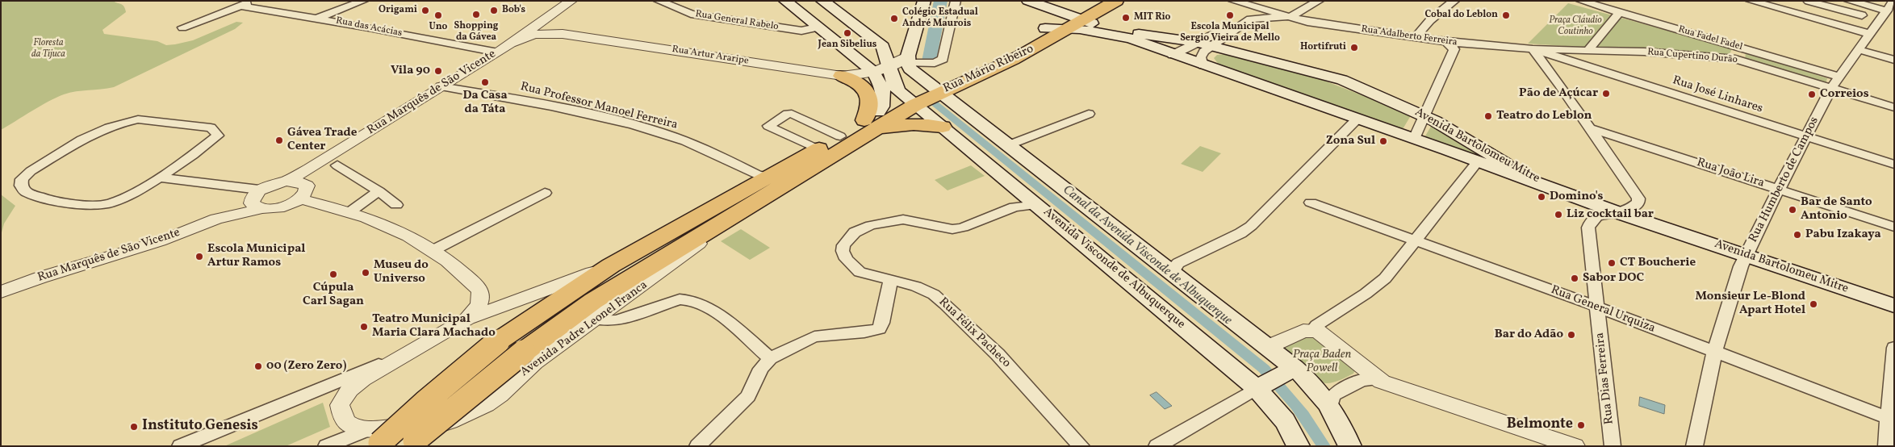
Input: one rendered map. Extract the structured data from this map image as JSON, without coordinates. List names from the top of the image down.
{
  "streets": {
    "highway": ["Rua Mário Ribeiro", "Avenida Padre Leonel Franca"],
    "main road": ["Avenida Bartolomeu Mitre", "Avenida Visconde de Albuquerque"],
    "street": [
      "Rua General Rabelo",
      "Rua das Acácias",
      "Rua Adalberto Ferreira",
      "Rua Fadel Fadel",
      "Rua Artur Araripe",
      "Rua Cupertino Durão",
      "Rua Marquês de São Vicente",
      "Rua José Linhares",
      "Rua Professor Manoel Ferreira",
      "Rua João Lira",
      "Rua Humberto de Campos",
      "Rua General Urquiza",
      "Rua Félix Pacheco",
      "Rua Dias Ferreira"
    ]
  },
  "crossings": [
    ["Rua das Acácias", "Rua Marquês de São Vicente"],
    ["Rua Adalberto Ferreira", "Rua Cupertino Durão"],
    ["Rua Adalberto Ferreira", "Rua José Linhares"],
    ["Rua Fadel Fadel", "Rua Humberto de Campos"],
    ["Rua Artur Araripe", "Rua Marquês de São Vicente"],
    ["Rua Artur Araripe", "Avenida Visconde de Albuquerque"],
    ["Rua Cupertino Durão", "Rua José Linhares"],
    ["Rua Cupertino Durão", "Rua Humberto de Campos"],
    ["Rua Mário Ribeiro", "Avenida Bartolomeu Mitre"],
    ["Rua Mário Ribeiro", "Avenida Visconde de Albuquerque"],
    ["Rua Mário Ribeiro", "Avenida Padre Leonel Franca"],
    ["Rua Marquês de São Vicente", "Rua Professor Manoel Ferreira"],
    ["Rua José Linhares", "Rua Humberto de Campos"],
    ["Rua Professor Manoel Ferreira", "Avenida Padre Leonel Franca"],
    ["Avenida Bartolomeu Mitre", "Rua Humberto de Campos"],
    ["Avenida Bartolomeu Mitre", "Rua Dias Ferreira"],
    ["Rua João Lira", "Rua Humberto de Campos"],
    ["Rua Humberto de Campos", "Rua General Urquiza"],
    ["Avenida Visconde de Albuquerque", "Rua Félix Pacheco"],
    ["Rua General Urquiza", "Rua Dias Ferreira"]
  ],
  "water": ["Canal da Avenida Visconde de Albuquerque"],
  "parks": ["Praça Cláudio Coutinho", "Floresta da Tijuca", "Praça Baden Powell"],
  "places": [
    "Origami",
    "Bob's",
    "Shopping da Gávea",
    "Uno",
    "Escola Municipal Sergio Vieira de Mello",
    "Cobal do Leblon",
    "MIT Rio",
    "Colégio Estadual André Maurois",
    "Jean Sibelius",
    "Hortifruti",
    "Vila 90",
    "Da Casa da Táta",
    "Pão de Açúcar",
    "Correios",
    "Teatro do Leblon",
    "Gávea Trade Center",
    "Zona Sul",
    "Domino's",
    "Bar de Santo Antonio",
    "Liz cocktail bar",
    "Pabu Izakaya",
    "Escola Municipal Artur Ramos",
    "CT Boucherie",
    "Museu do Universo",
    "Cúpula Carl Sagan",
    "Sabor DOC",
    "Monsieur Le-Blond Apart Hotel",
    "Teatro Municipal Maria Clara Machado",
    "Bar do Adão",
    "00 (Zero Zero)",
    "Belmonte",
    "Instituto Genesis"
  ]
}
